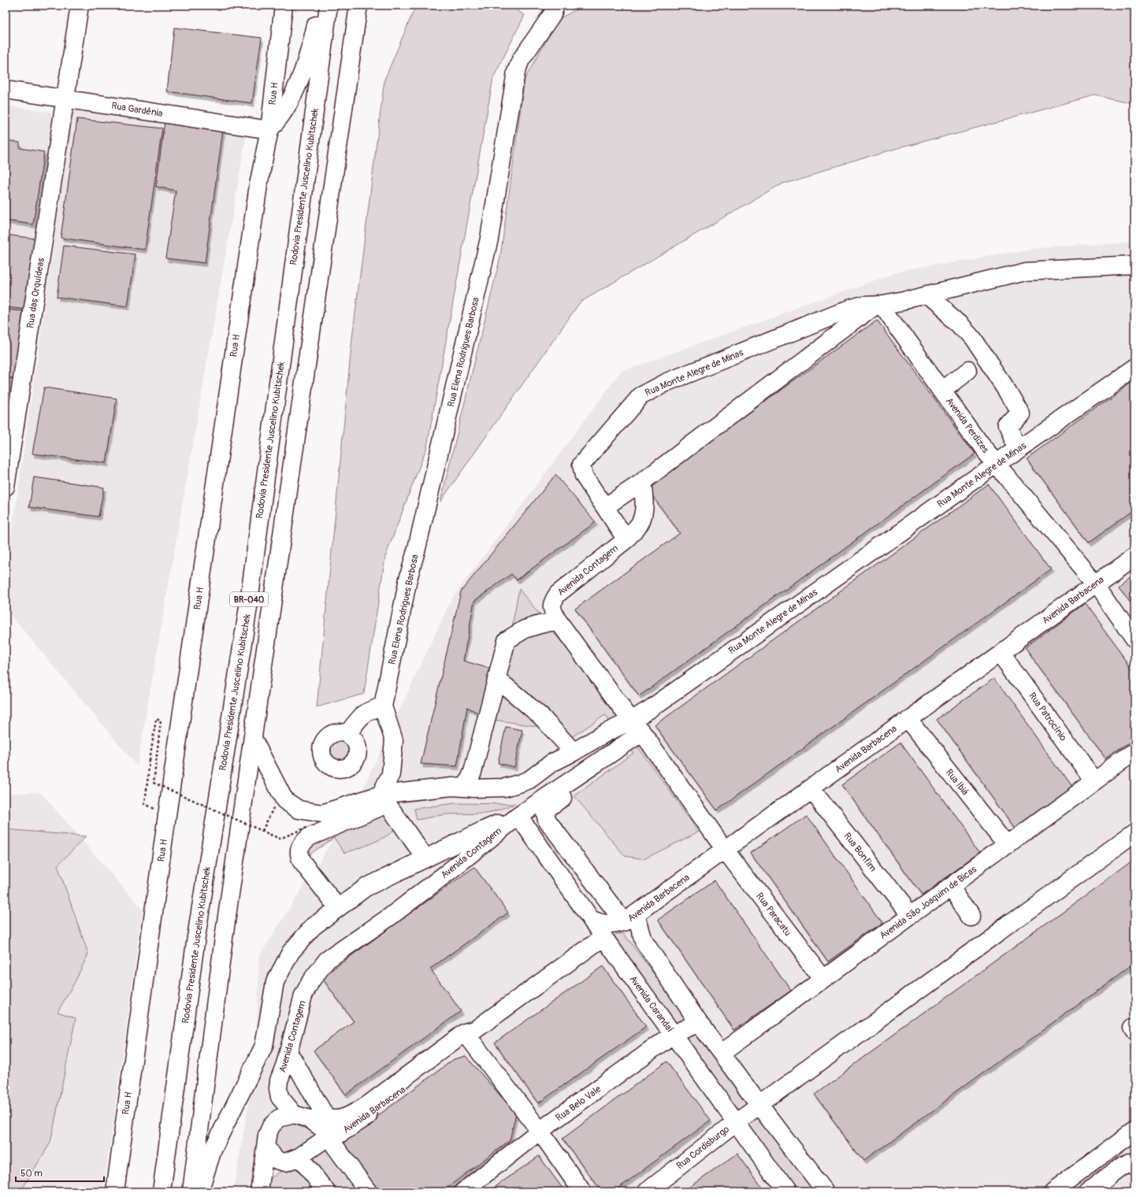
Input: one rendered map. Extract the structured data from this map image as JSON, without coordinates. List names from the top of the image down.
{
  "streets": {
    "main road": [
      "Rua H",
      "Rua Gardênia",
      "Rodovia Presidente Juscelino Kubitschek",
      "Rua das Orquídeas",
      "Rua Elena Rodrigues Barbosa",
      "Rua Monte Alegre de Minas",
      "Avenida Perdizes",
      "Avenida Contagem",
      "BR-040",
      "Avenida Barbacena",
      "Rua Patrocínio",
      "Rua Ibiá",
      "Rua Bonfim",
      "Avenida São Joaquim de Bicas",
      "Rua Paracatu",
      "Avenida Carandaí",
      "Rua Belo Vale",
      "Rua Cordisburgo"
    ]
  },
  "crossings": [
    ["Rua H", "Rua Gardênia"],
    ["Rua Gardênia", "Rua das Orquídeas"],
    ["Rua Elena Rodrigues Barbosa", "Rua Monte Alegre de Minas"],
    ["Rua Monte Alegre de Minas", "Avenida Perdizes"],
    ["Rua Monte Alegre de Minas", "Avenida Contagem"],
    ["Rua Monte Alegre de Minas", "Rua Paracatu"],
    ["Avenida Perdizes", "Avenida Barbacena"],
    ["Avenida Contagem", "Avenida Barbacena"],
    ["Avenida Contagem", "Rua Paracatu"],
    ["Avenida Contagem", "Avenida Carandaí"],
    ["Avenida Barbacena", "Rua Patrocínio"],
    ["Avenida Barbacena", "Rua Ibiá"],
    ["Avenida Barbacena", "Rua Bonfim"],
    ["Avenida Barbacena", "Rua Paracatu"],
    ["Avenida Barbacena", "Avenida Carandaí"],
    ["Rua Patrocínio", "Avenida São Joaquim de Bicas"],
    ["Rua Ibiá", "Avenida São Joaquim de Bicas"],
    ["Rua Bonfim", "Avenida São Joaquim de Bicas"],
    ["Avenida São Joaquim de Bicas", "Rua Paracatu"],
    ["Avenida Carandaí", "Rua Belo Vale"],
    ["Avenida Carandaí", "Rua Cordisburgo"]
  ],
  "scale_bar": "50 m"
}
